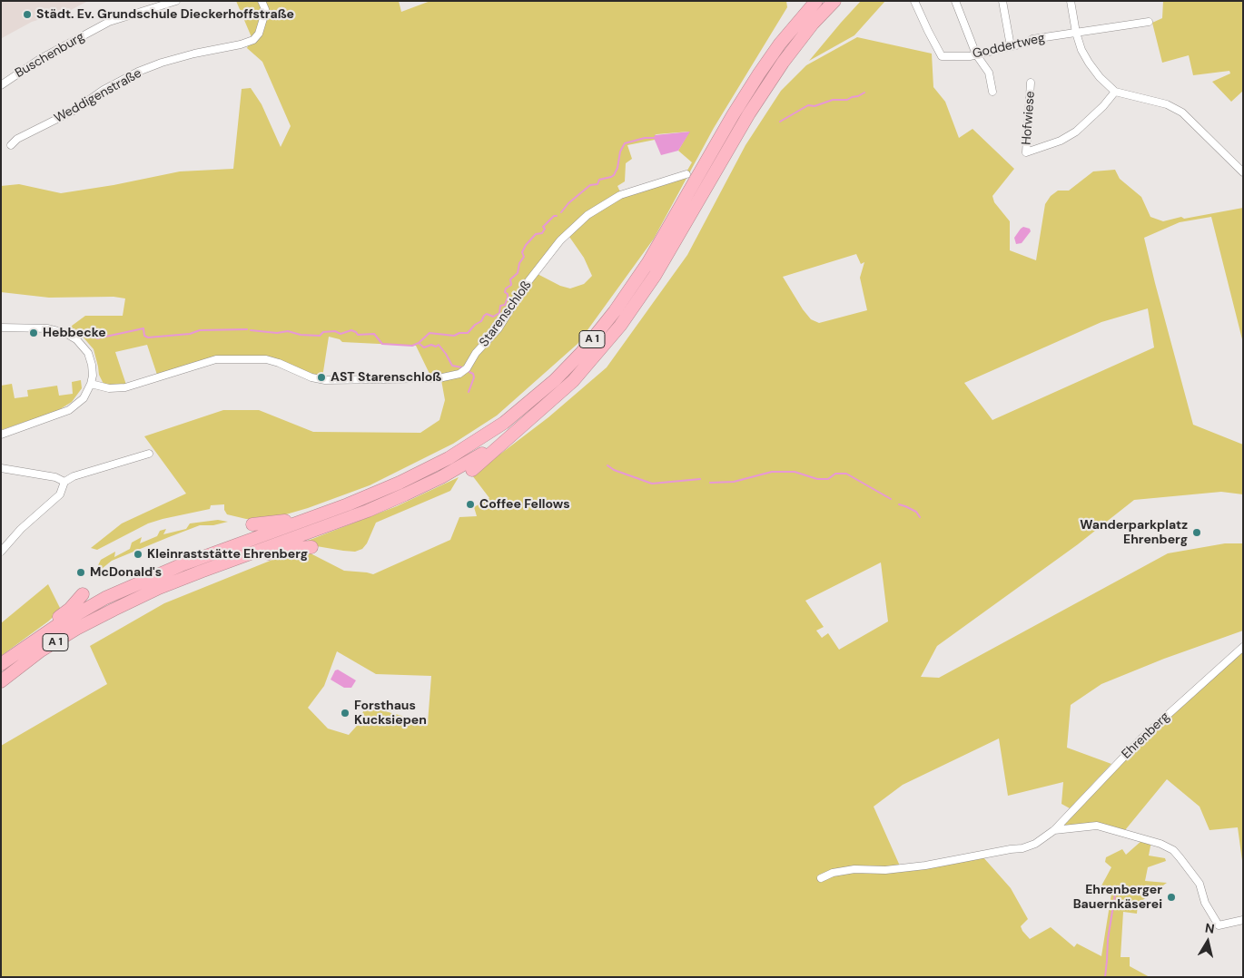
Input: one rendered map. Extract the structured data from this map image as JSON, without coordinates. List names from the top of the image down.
{
  "streets": {
    "highway": ["A 1"],
    "street": [
      "Goddertweg",
      "Buschenburg",
      "Weddigenstraße",
      "Hofwiese",
      "Starenschloß",
      "Ehrenberg"
    ]
  },
  "crossings": [
    ["Starenschloß", "A 1"]
  ],
  "places": [
    "Städt. Ev. Grundschule Dieckerhoffstraße",
    "Hebbecke",
    "AST Starenschloß",
    "Coffee Fellows",
    "Wanderparkplatz Ehrenberg",
    "Kleinraststätte Ehrenberg",
    "McDonald's",
    "Forsthaus Kucksiepen",
    "Ehrenberger Bauernkäserei"
  ],
  "north": "top"
}
